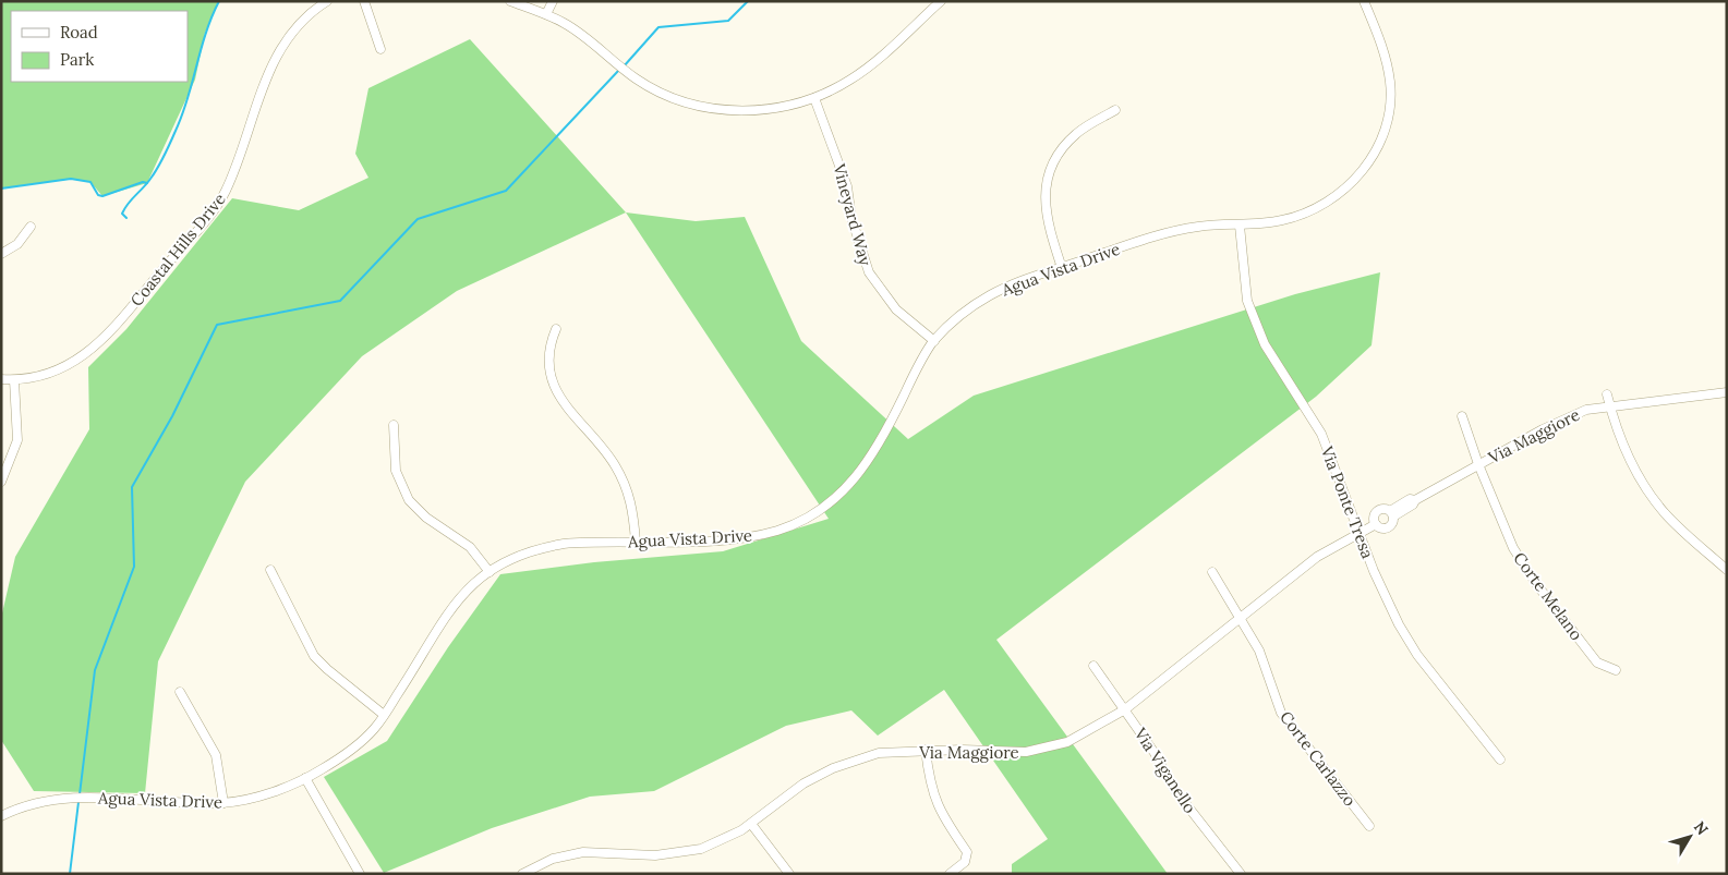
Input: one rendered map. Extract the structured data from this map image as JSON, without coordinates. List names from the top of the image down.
{
  "streets": {
    "street": [
      "Vineyard Way",
      "Coastal Hills Drive",
      "Agua Vista Drive",
      "Via Maggiore",
      "Via Ponte Tresa",
      "Corte Melano",
      "Corte Carlazzo",
      "Via Viganello"
    ]
  },
  "crossings": [
    ["Vineyard Way", "Agua Vista Drive"],
    ["Agua Vista Drive", "Via Ponte Tresa"],
    ["Via Maggiore", "Via Ponte Tresa"],
    ["Via Maggiore", "Corte Melano"],
    ["Via Maggiore", "Corte Carlazzo"],
    ["Via Maggiore", "Via Viganello"]
  ],
  "legend": ["Road", "Park"],
  "north": "top right"
}
